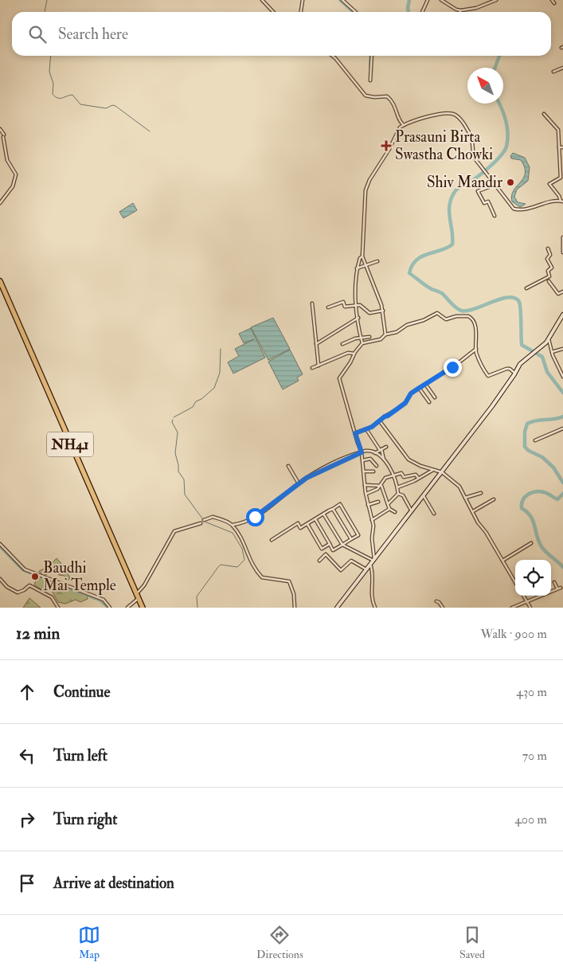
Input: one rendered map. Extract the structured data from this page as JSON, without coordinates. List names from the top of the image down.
{
  "streets": {
    "highway": ["NH41"]
  },
  "places": {
    "health": ["Prasauni Birta Swastha Chowki"],
    "other": ["Shiv Mandir", "Baudhi Mai Temple"]
  },
  "north": "top left",
  "page": {
    "search": "Search here",
    "heading": ["12 min", "Walk · 900 m"],
    "list": [
      ["Continue", "430 m"],
      ["Turn left", "70 m"],
      ["Turn right", "400 m"],
      "Arrive at destination"
    ],
    "nav": ["Map", "Directions", "Saved"]
  }
}
